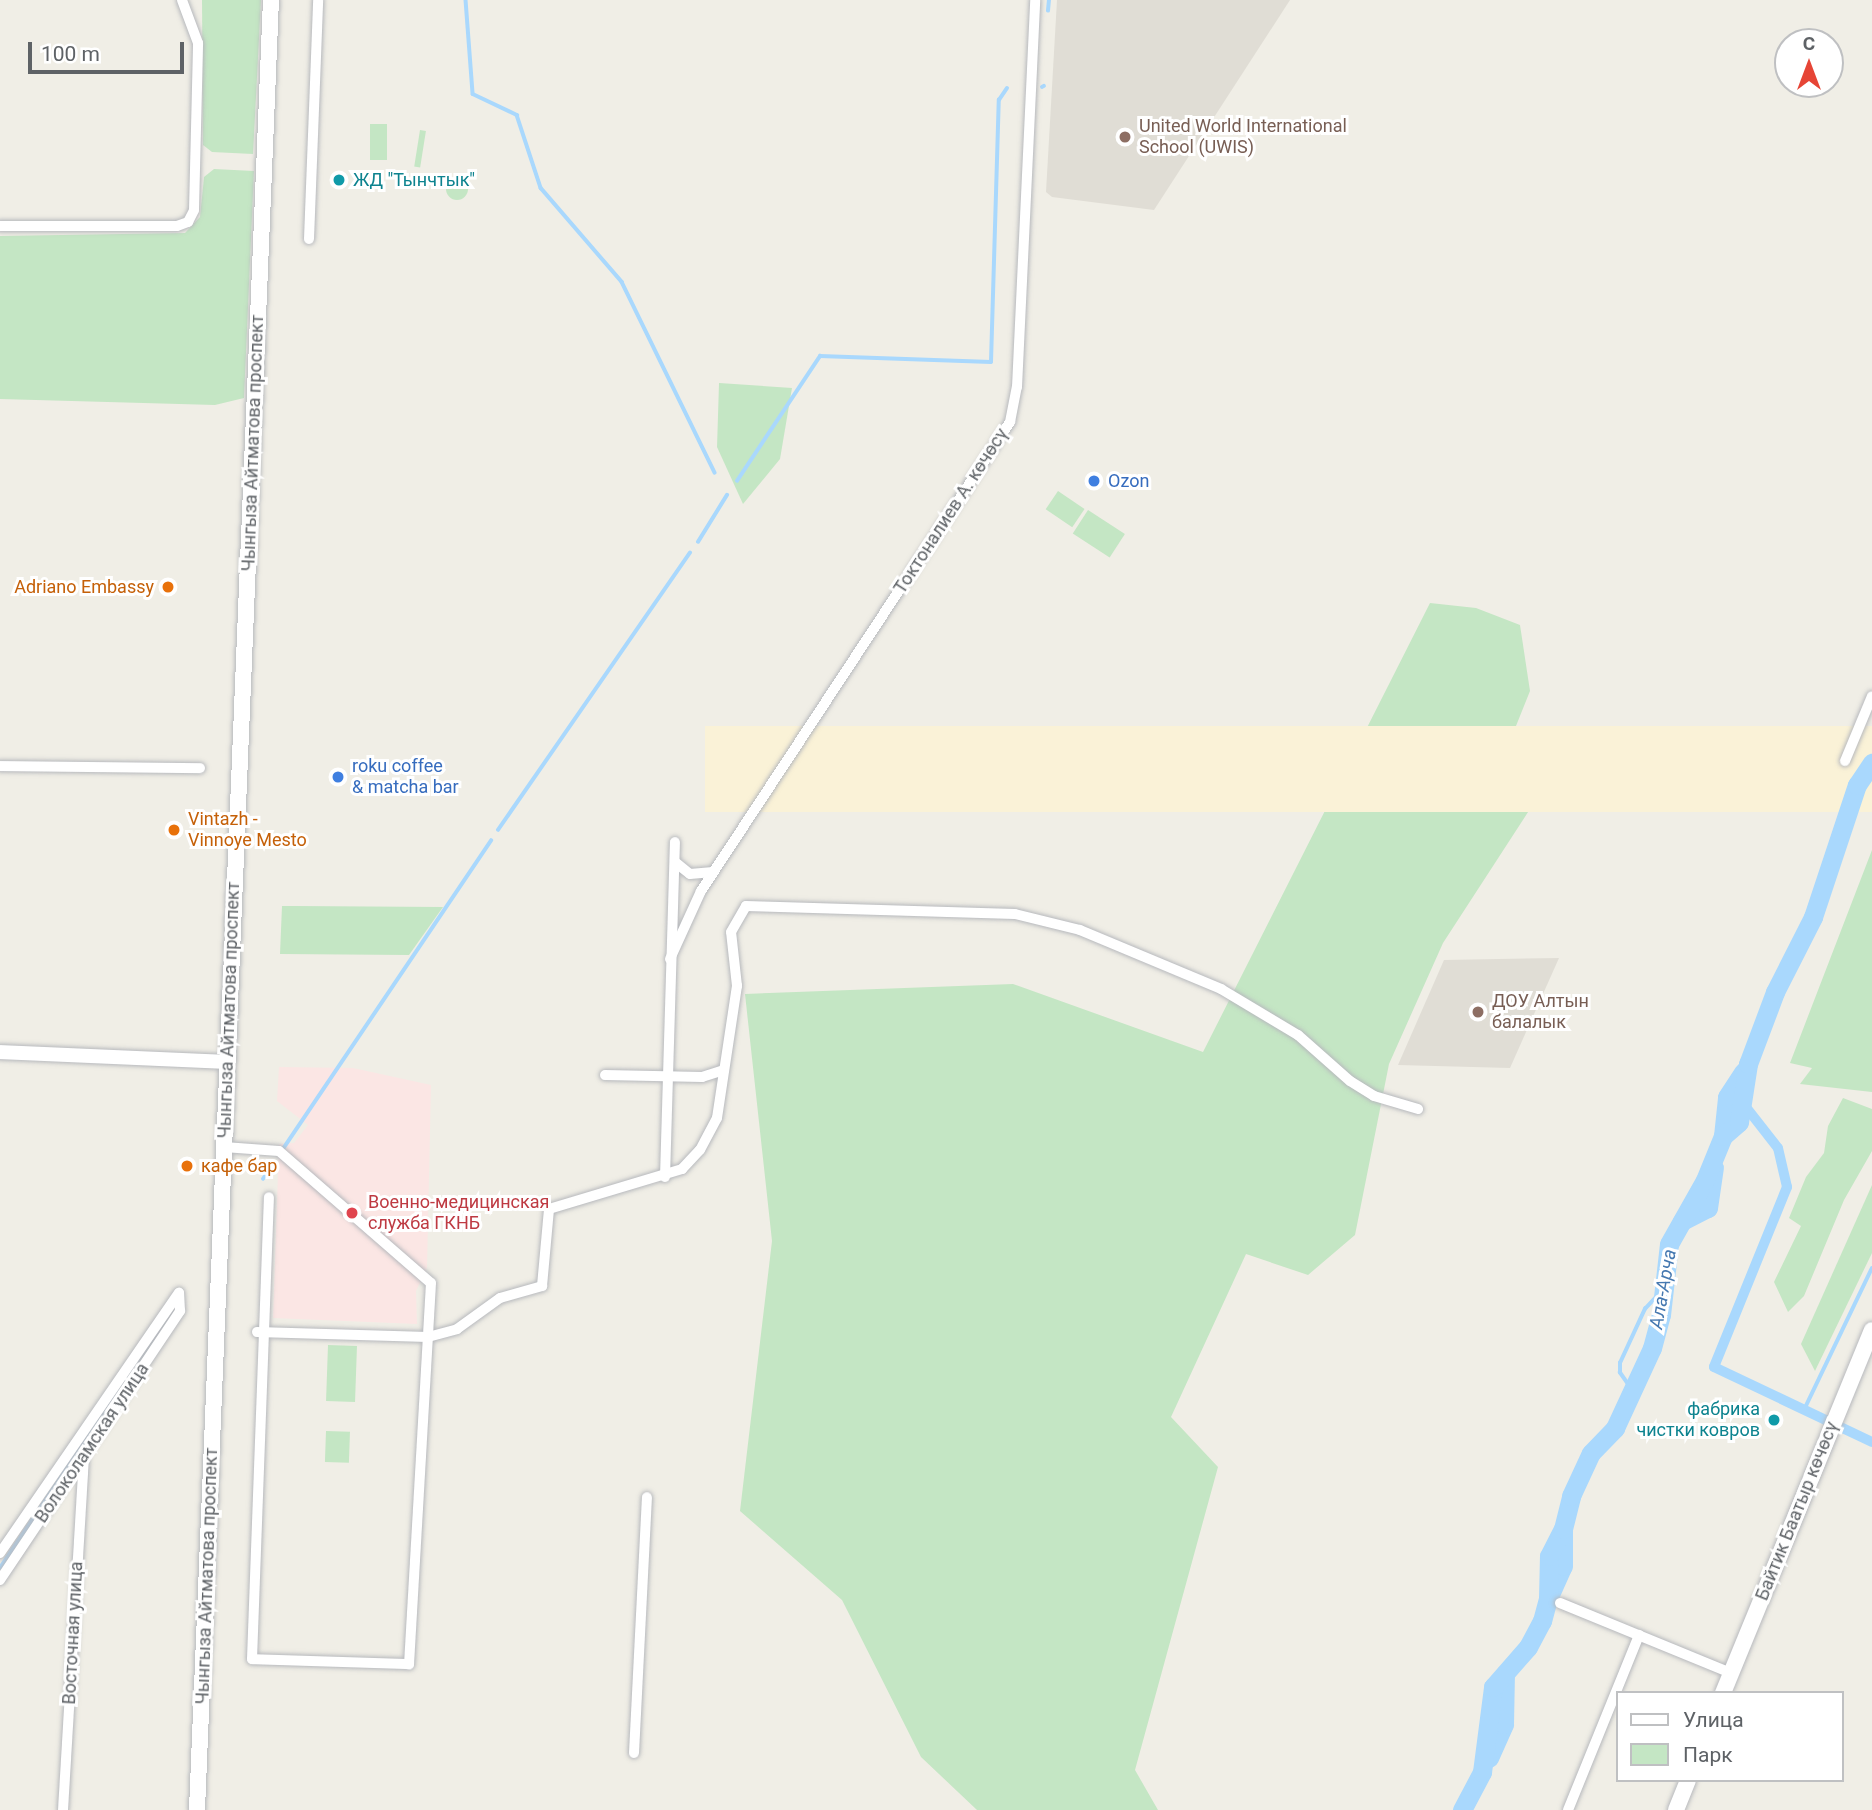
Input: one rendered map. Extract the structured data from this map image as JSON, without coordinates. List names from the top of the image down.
{
  "streets": {
    "main road": ["Чынгыза Айтматова проспект", "Байтик Баатыр көчөсү"],
    "street": ["Токтоналиев А. көчөсү", "Волоколамская улица", "Восточная улица"]
  },
  "crossings": [
    ["Волоколамская улица", "Восточная улица"]
  ],
  "water": ["Ала-Арча"],
  "places": [
    "United World International School (UWIS)",
    "ЖД \"Тынчтык\"",
    "Ozon",
    "Adriano Embassy",
    "roku coffee & matcha bar",
    "Vintazh - Vinnoye Mesto",
    "ДОУ Алтын балалык",
    "кафе бар",
    "Военно-медицинская служба ГКНБ",
    "фабрика чистки ковров"
  ],
  "legend": ["Улица", "Парк"],
  "scale_bar": "100 m",
  "north": "top"
}
